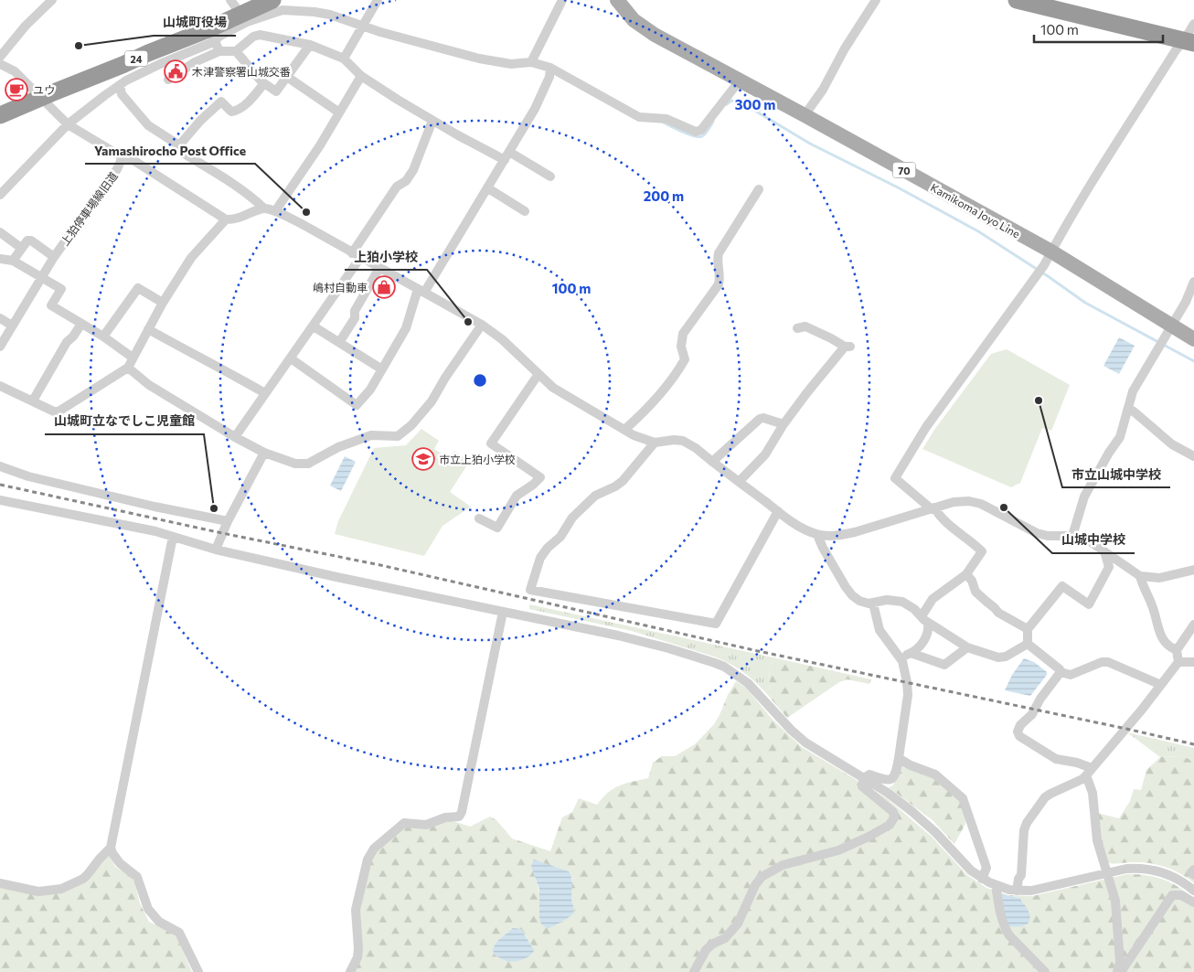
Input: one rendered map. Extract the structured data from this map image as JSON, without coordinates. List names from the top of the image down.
{
  "streets": {
    "highway": ["24"],
    "main road": ["70", "Kamikoma Joyo Line"],
    "street": ["上狛停車場線旧道"]
  },
  "crossings": [
    ["24", "上狛停車場線旧道"]
  ],
  "places": {
    "other": [
      "山城町役場",
      "Yamashirocho Post Office",
      "上狛小学校",
      "市立山城中学校",
      "山城中学校",
      "山城町立なでしこ児童館"
    ],
    "public building": ["木津警察署山城交番"],
    "cafe": ["ユウ"],
    "shop": ["嶋村自動車"],
    "school or university": ["市立上狛小学校"]
  },
  "scale_bar": "100 m",
  "rings": ["300 m", "200 m", "100 m"]
}
